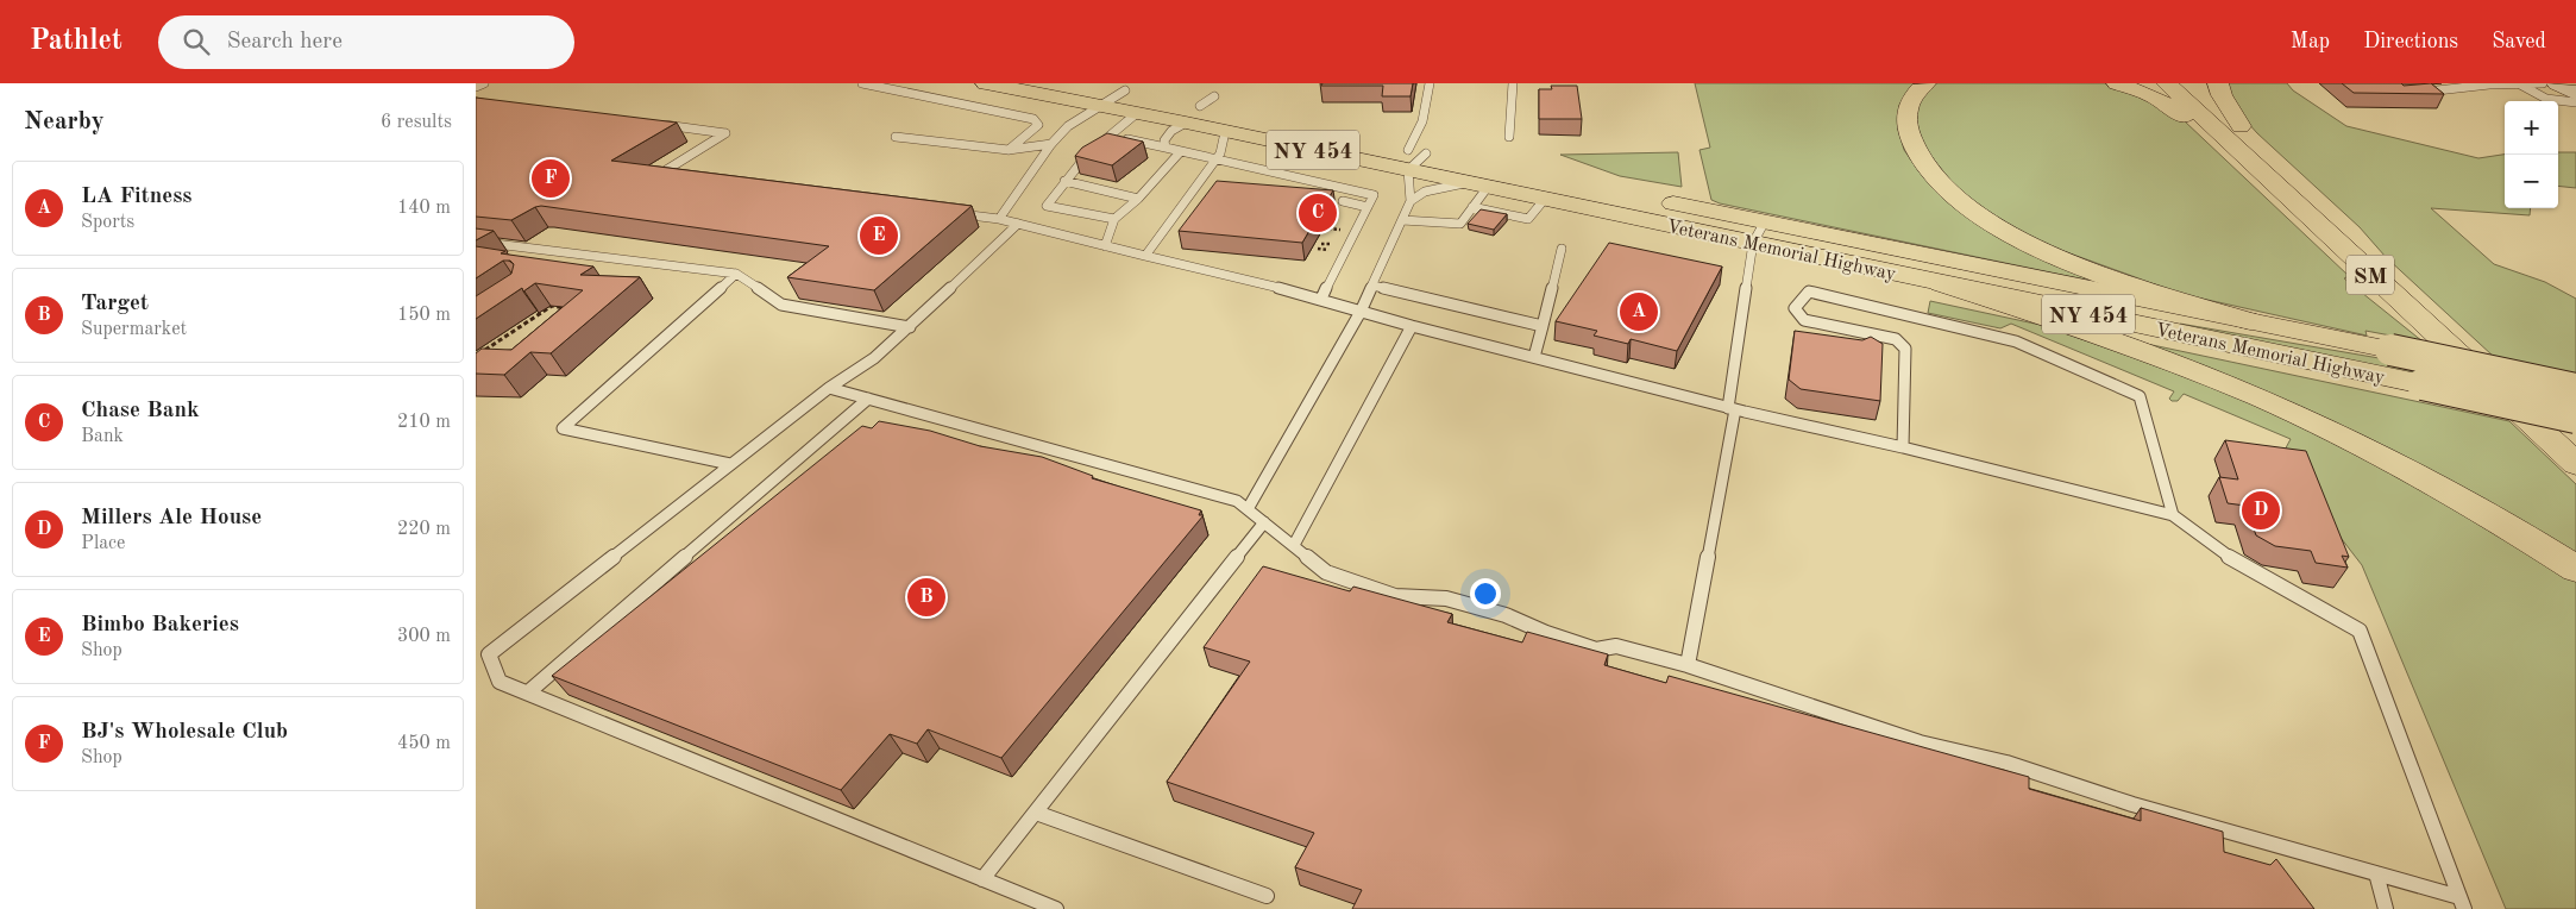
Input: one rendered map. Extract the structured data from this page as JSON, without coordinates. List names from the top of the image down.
{
  "streets": {
    "main road": ["NY 454", "Veterans Memorial Highway", "SM"]
  },
  "page": {
    "header": "Pathlet",
    "search": "Search here",
    "nav": ["Map", "Directions", "Saved"],
    "heading": ["Nearby", "6 results"],
    "map_buttons": ["+", "−"],
    "pins": [
      "F",
      "C",
      "E",
      "A",
      "D",
      "B"
    ],
    "list": [
      {
        "mark": "A",
        "name": "LA Fitness",
        "note": "Sports",
        "value": "140 m"
      },
      {
        "mark": "B",
        "name": "Target",
        "note": "Supermarket",
        "value": "150 m"
      },
      {
        "mark": "C",
        "name": "Chase Bank",
        "note": "Bank",
        "value": "210 m"
      },
      {
        "mark": "D",
        "name": "Millers Ale House",
        "note": "Place",
        "value": "220 m"
      },
      {
        "mark": "E",
        "name": "Bimbo Bakeries",
        "note": "Shop",
        "value": "300 m"
      },
      {
        "mark": "F",
        "name": "BJ's Wholesale Club",
        "note": "Shop",
        "value": "450 m"
      }
    ]
  }
}
